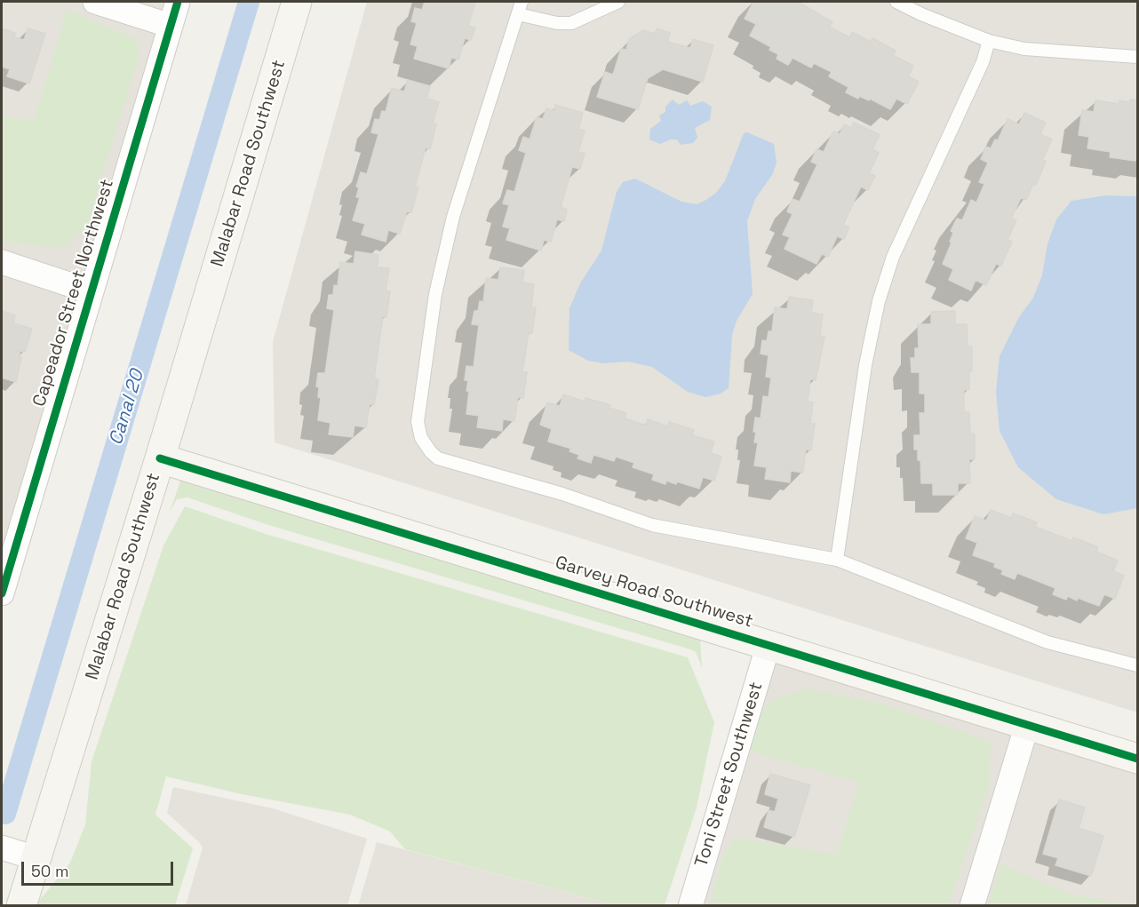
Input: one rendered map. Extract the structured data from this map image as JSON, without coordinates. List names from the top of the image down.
{
  "streets": {
    "street": [
      "Malabar Road Southwest",
      "Capeador Street Northwest",
      "Garvey Road Southwest",
      "Toni Street Southwest"
    ]
  },
  "crossings": [
    ["Malabar Road Southwest", "Garvey Road Southwest"],
    ["Garvey Road Southwest", "Toni Street Southwest"]
  ],
  "water": ["Canal 20"],
  "scale_bar": "50 m"
}
